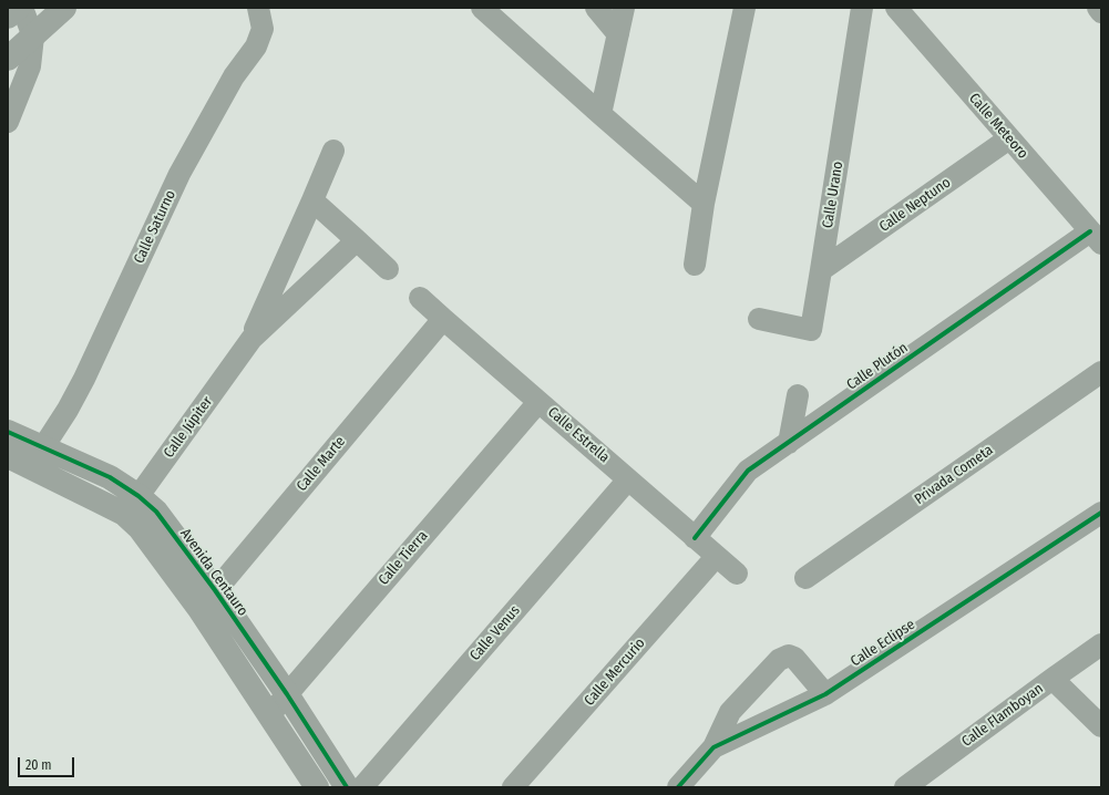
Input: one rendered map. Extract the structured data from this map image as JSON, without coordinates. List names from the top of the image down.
{
  "streets": {
    "street": [
      "Calle Meteoro",
      "Calle Urano",
      "Calle Neptuno",
      "Calle Saturno",
      "Calle Plutón",
      "Calle Júpiter",
      "Calle Estrella",
      "Calle Marte",
      "Privada Cometa",
      "Calle Tierra",
      "Avenida Centauro",
      "Calle Venus",
      "Calle Eclipse",
      "Calle Mercurio",
      "Calle Flamboyan"
    ]
  },
  "crossings": [
    ["Calle Meteoro", "Calle Neptuno"],
    ["Calle Meteoro", "Calle Plutón"],
    ["Calle Urano", "Calle Neptuno"],
    ["Calle Saturno", "Avenida Centauro"],
    ["Calle Plutón", "Calle Estrella"],
    ["Calle Júpiter", "Avenida Centauro"],
    ["Calle Estrella", "Calle Marte"],
    ["Calle Estrella", "Calle Tierra"],
    ["Calle Estrella", "Calle Venus"],
    ["Calle Estrella", "Calle Mercurio"],
    ["Calle Marte", "Avenida Centauro"],
    ["Calle Tierra", "Avenida Centauro"]
  ],
  "scale_bar": "20 m"
}
